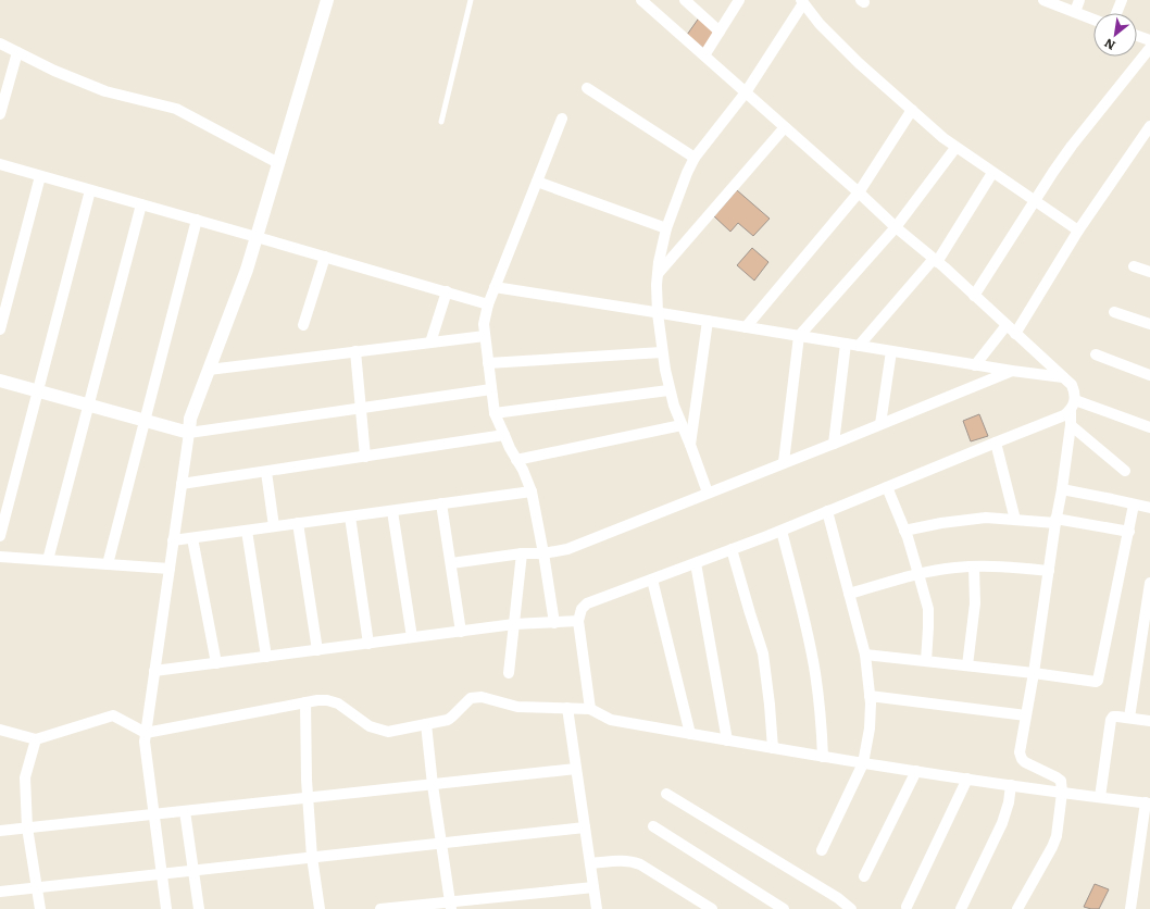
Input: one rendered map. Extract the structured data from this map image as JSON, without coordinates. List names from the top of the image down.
{
  "north": "bottom left"
}
